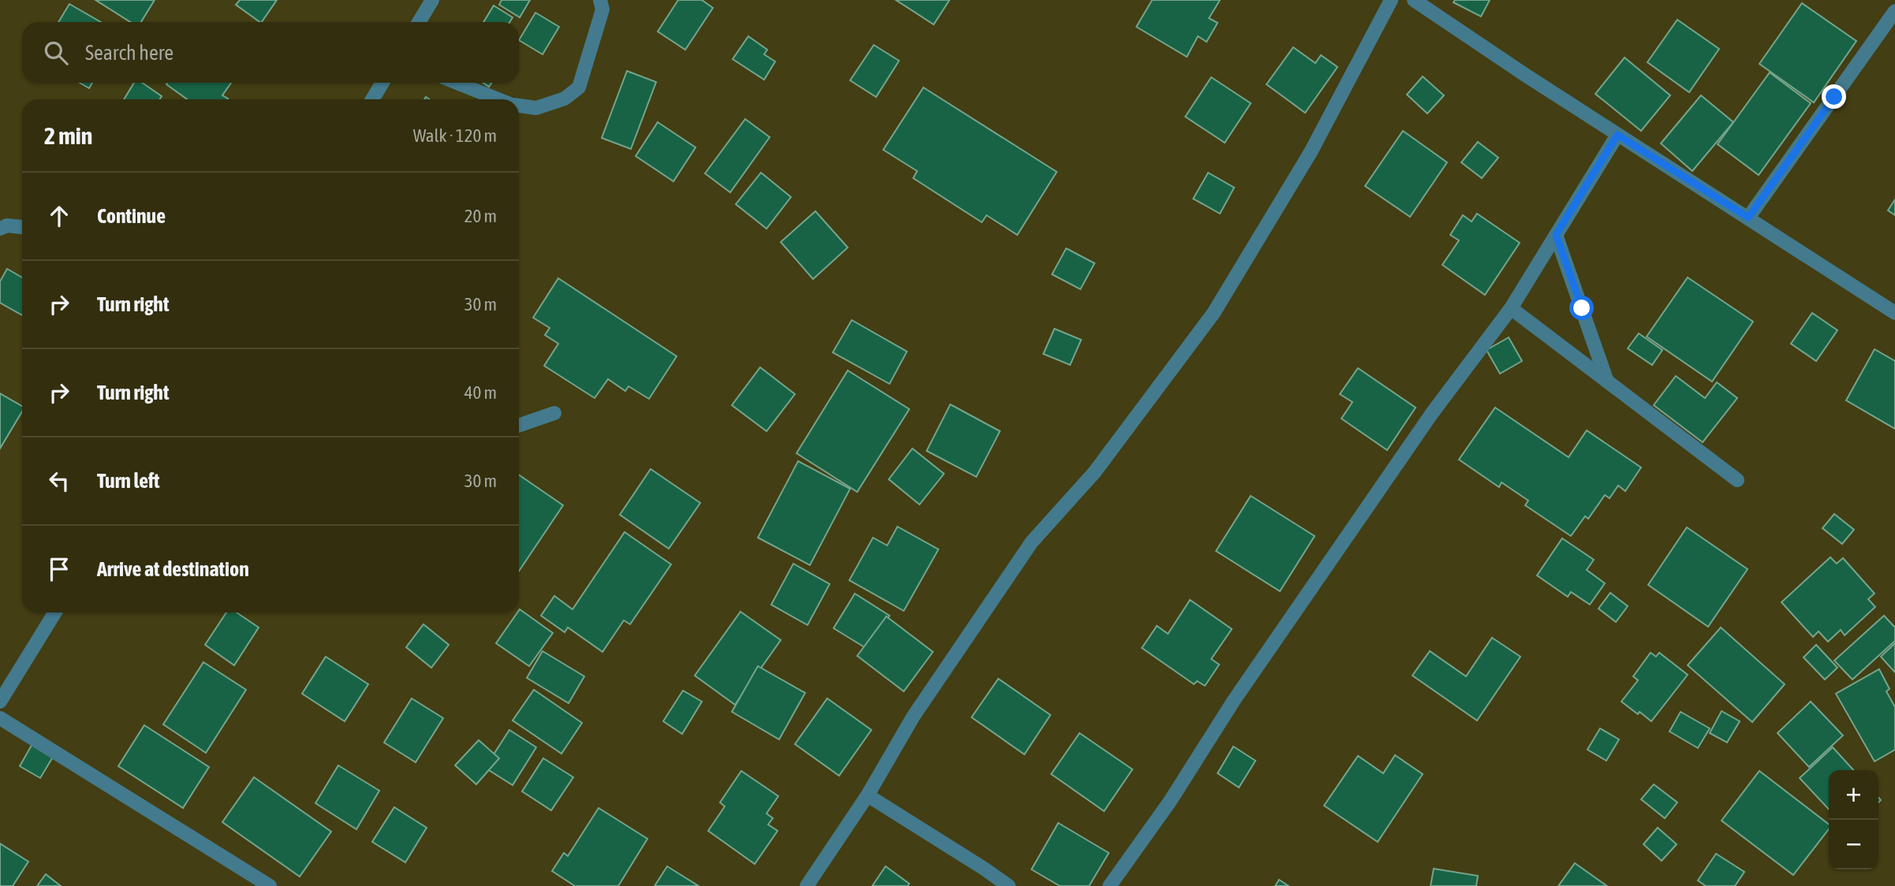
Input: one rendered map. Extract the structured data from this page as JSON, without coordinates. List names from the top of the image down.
{
  "page": {
    "search": "Search here",
    "heading": ["2 min", "Walk · 120 m"],
    "list": [
      ["Continue", "20 m"],
      ["Turn right", "30 m"],
      ["Turn right", "40 m"],
      ["Turn left", "30 m"],
      "Arrive at destination"
    ],
    "map_buttons": ["+", "−"]
  }
}
